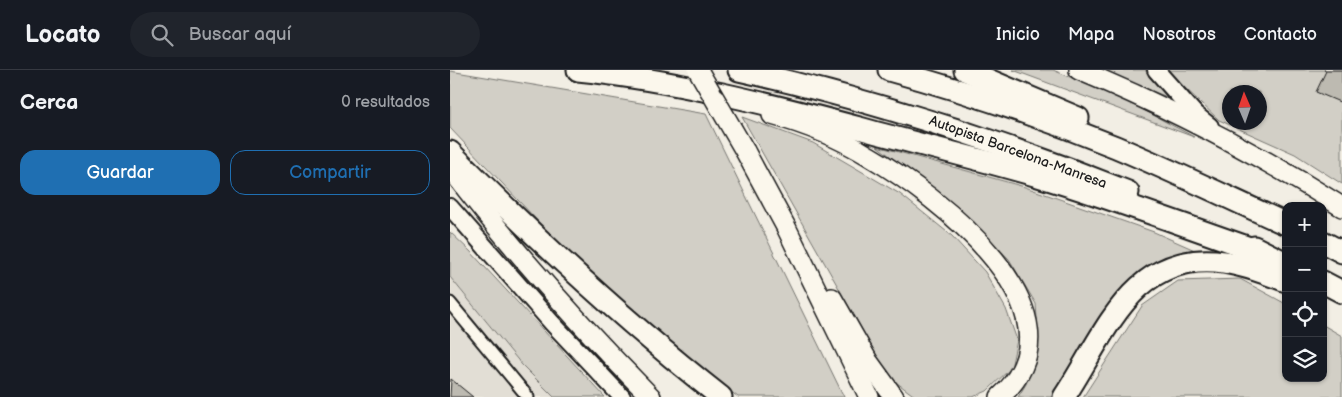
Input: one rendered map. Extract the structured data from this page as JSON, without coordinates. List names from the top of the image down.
{
  "streets": {
    "highway": ["Autopista Barcelona-Manresa"]
  },
  "north": "top",
  "page": {
    "header": "Locato",
    "search": "Buscar aquí",
    "nav": [
      "Inicio",
      "Mapa",
      "Nosotros",
      "Contacto"
    ],
    "heading": ["Cerca", "0 resultados"],
    "buttons": ["Guardar", "Compartir"],
    "map_buttons": ["+", "−"]
  }
}
